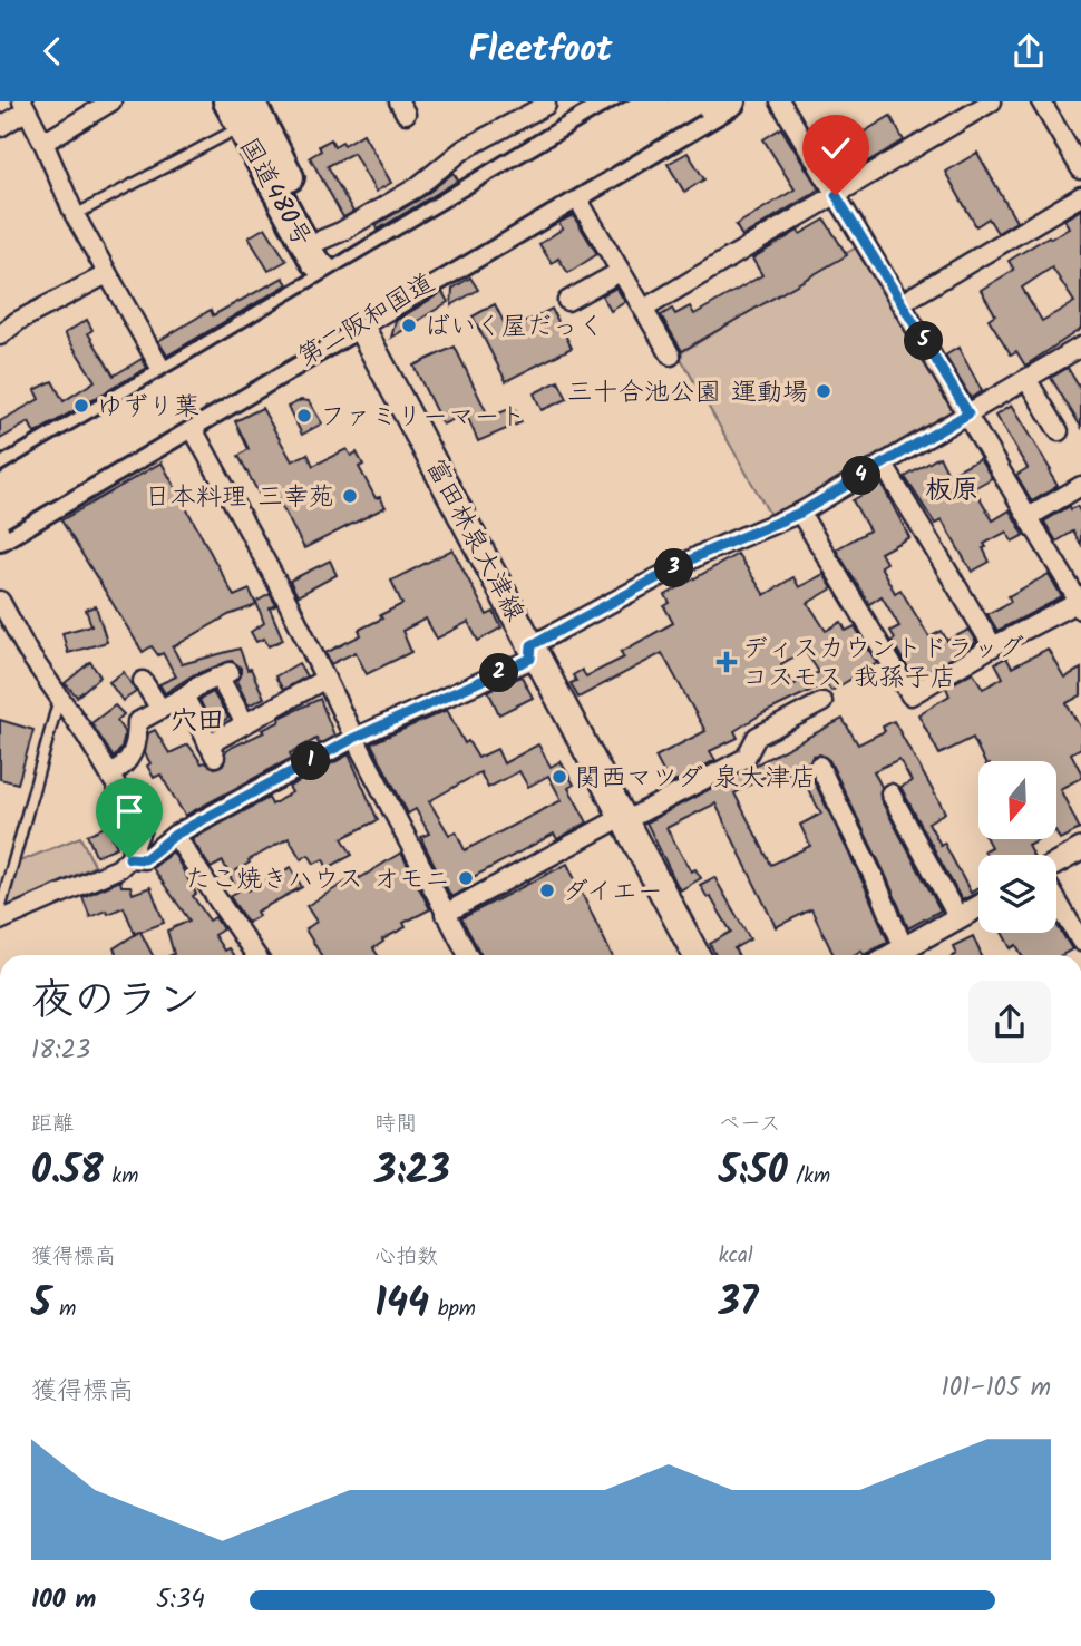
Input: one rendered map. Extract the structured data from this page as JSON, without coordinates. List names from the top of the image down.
{
  "streets": {
    "highway": ["国道480号", "第二阪和国道"],
    "main road": ["富田林泉大津線"]
  },
  "crossings": [
    ["国道480号", "第二阪和国道"],
    ["国道480号", "富田林泉大津線"],
    ["第二阪和国道", "富田林泉大津線"]
  ],
  "districts": ["板原", "穴田"],
  "places": {
    "other": [
      "ばいく屋だっく",
      "三十合池公園 運動場",
      "ゆずり葉",
      "ファミリーマート",
      "日本料理 三幸苑",
      "関西マツダ 泉大津店",
      "たこ焼きハウス オモニ",
      "ダイエー"
    ],
    "health": ["ディスカウントドラッグ コスモス 我孫子店"]
  },
  "north": "bottom",
  "page": {
    "header": "Fleetfoot",
    "pins": [
      "5",
      "4",
      "3",
      "2",
      "1"
    ],
    "heading": ["夜のラン", "18:23"],
    "stats": [
      ["距離", "0.58 km"],
      ["時間", "3:23"],
      ["ペース", "5:50 /km"],
      ["獲得標高", "5 m"],
      ["心拍数", "144 bpm"],
      ["kcal", "37"]
    ],
    "chart": ["獲得標高", "101–105 m"],
    "list": [
      {
        "name": "100 m",
        "note": "5:34"
      }
    ]
  }
}
